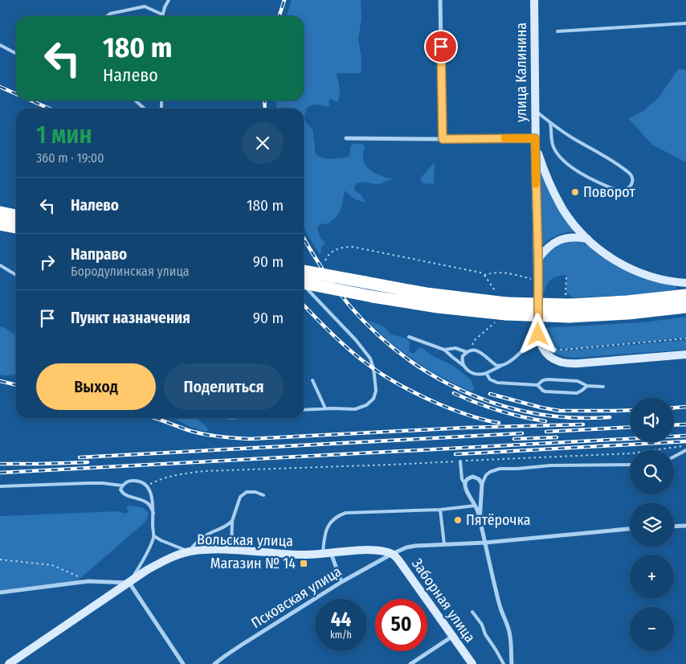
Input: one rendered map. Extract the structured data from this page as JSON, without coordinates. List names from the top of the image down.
{
  "streets": {
    "main road": ["улица Калинина", "Вольская улица", "Заборная улица"],
    "street": ["Псковская улица"]
  },
  "crossings": [
    ["Вольская улица", "Псковская улица"],
    ["Вольская улица", "Заборная улица"],
    ["Псковская улица", "Заборная улица"]
  ],
  "places": {
    "other": ["Поворот", "Пятёрочка"],
    "transit": ["Магазин № 14"]
  },
  "page": {
    "turn": ["180 m", "Налево"],
    "heading": ["1 мин", "360 m · 19:00"],
    "list": [
      {
        "name": "Налево",
        "value": "180 m"
      },
      {
        "name": "Направо",
        "note": "Бородулинская улица",
        "value": "90 m"
      },
      {
        "name": "Пункт назначения",
        "value": "90 m"
      }
    ],
    "buttons": ["Выход", "Поделиться"],
    "map_buttons": ["+", "−"],
    "speed": "44 km/h",
    "limit": "50"
  }
}
